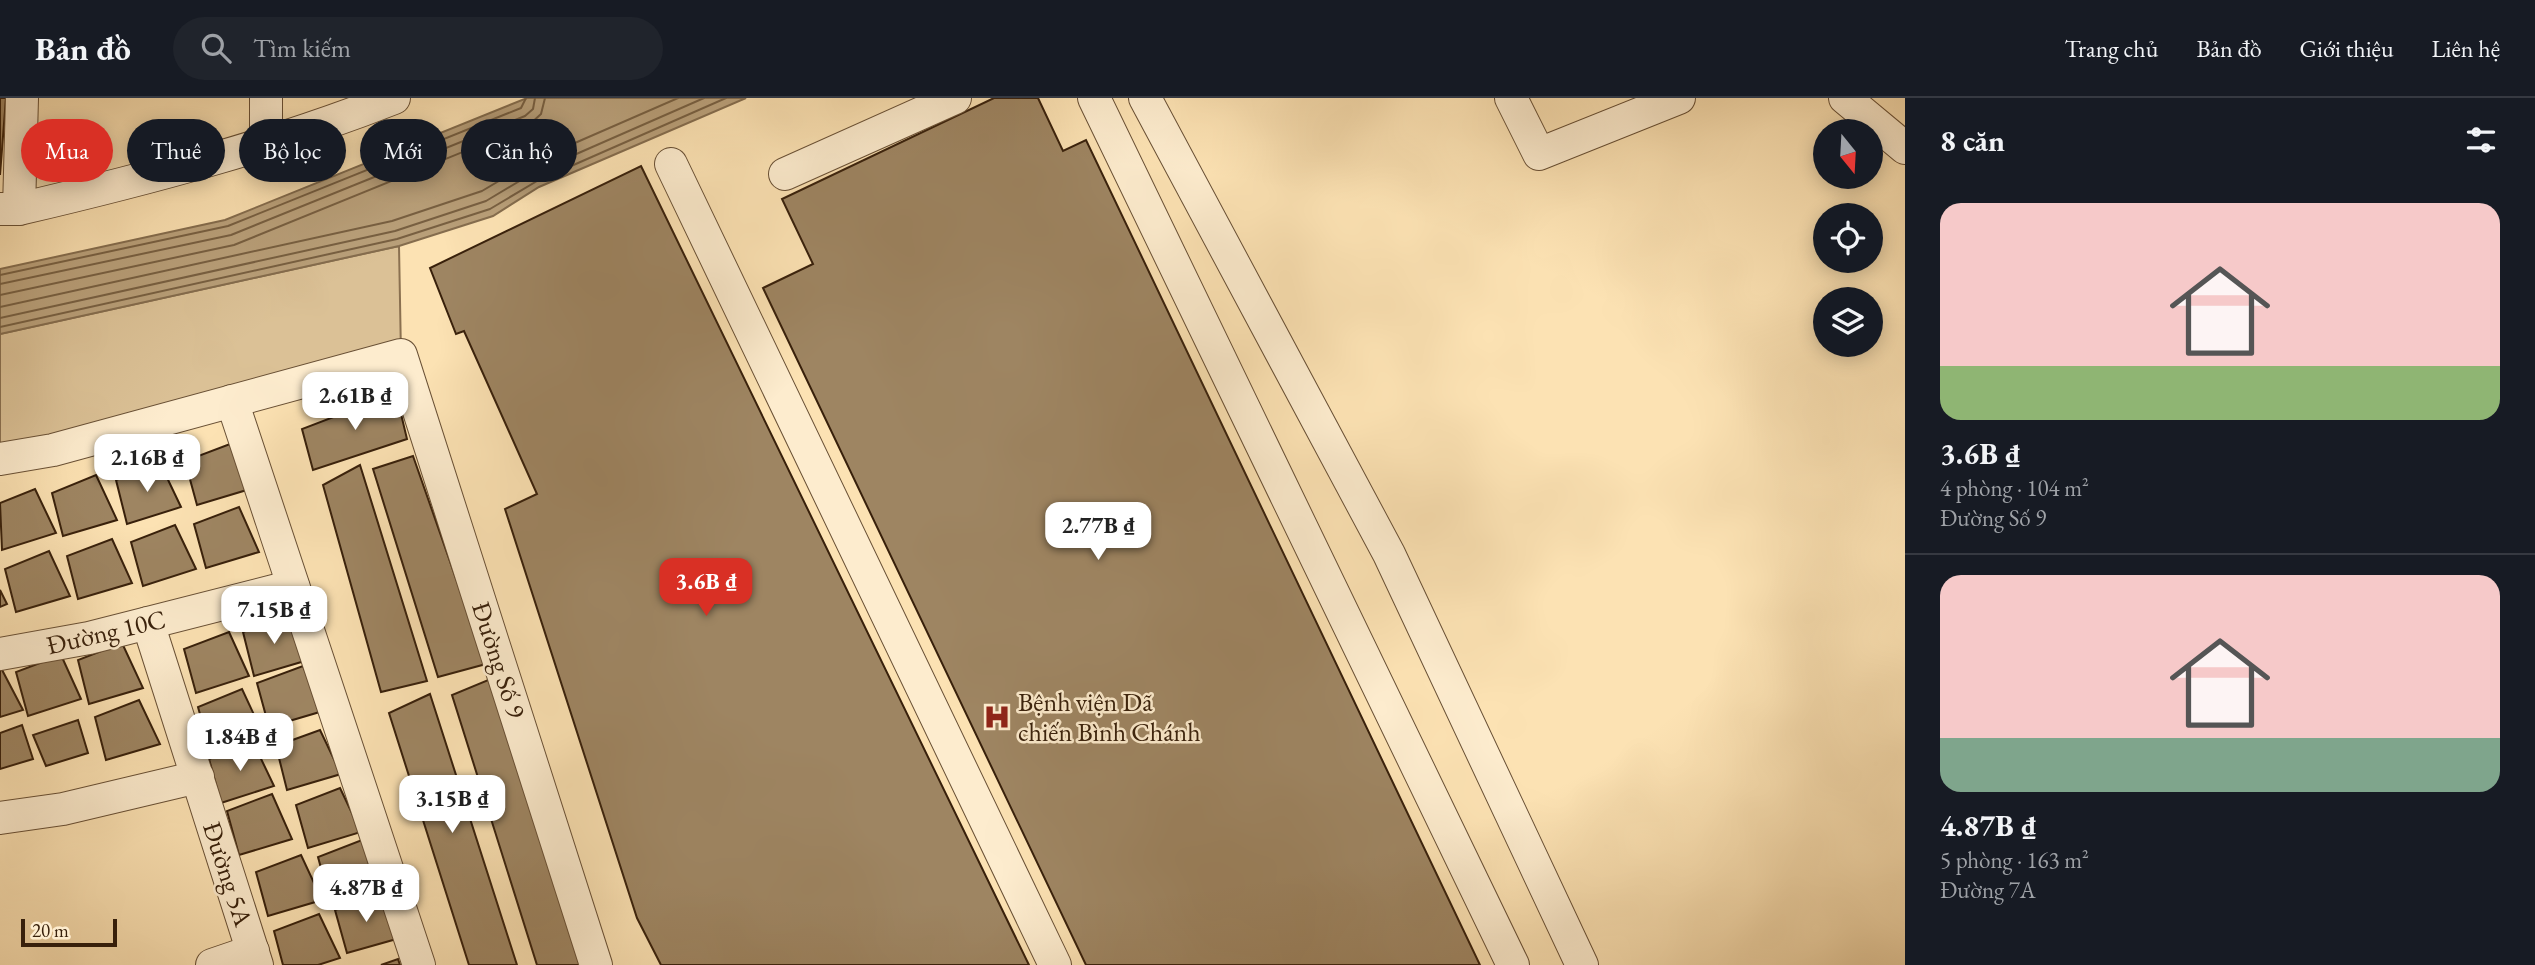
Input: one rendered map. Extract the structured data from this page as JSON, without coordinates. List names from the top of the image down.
{
  "streets": {
    "street": ["Đường 10C", "Đường Số 9", "Đường 5A"]
  },
  "crossings": [
    ["Đường 10C", "Đường 5A"]
  ],
  "places": {
    "hospital": ["Bệnh viện Dã chiến Bình Chánh"]
  },
  "scale_bar": "20 m",
  "north": "bottom",
  "page": {
    "header": "Bản đồ",
    "search": "Tìm kiếm",
    "nav": [
      "Trang chủ",
      "Bản đồ",
      "Giới thiệu",
      "Liên hệ"
    ],
    "heading": "8 căn",
    "chip": [
      "Mua",
      "Thuê",
      "Bộ lọc",
      "Mới",
      "Căn hộ"
    ],
    "list": [
      {
        "name": "3.6B ₫",
        "note": "4 phòng · 104 m² · Đường Số 9"
      },
      {
        "name": "4.87B ₫",
        "note": "5 phòng · 163 m² · Đường 7A"
      }
    ],
    "price": [
      "2.61B ₫",
      "2.16B ₫",
      "2.77B ₫",
      "3.6B ₫",
      "7.15B ₫",
      "1.84B ₫",
      "3.15B ₫",
      "4.87B ₫"
    ],
    "scale": "20 m"
  }
}
